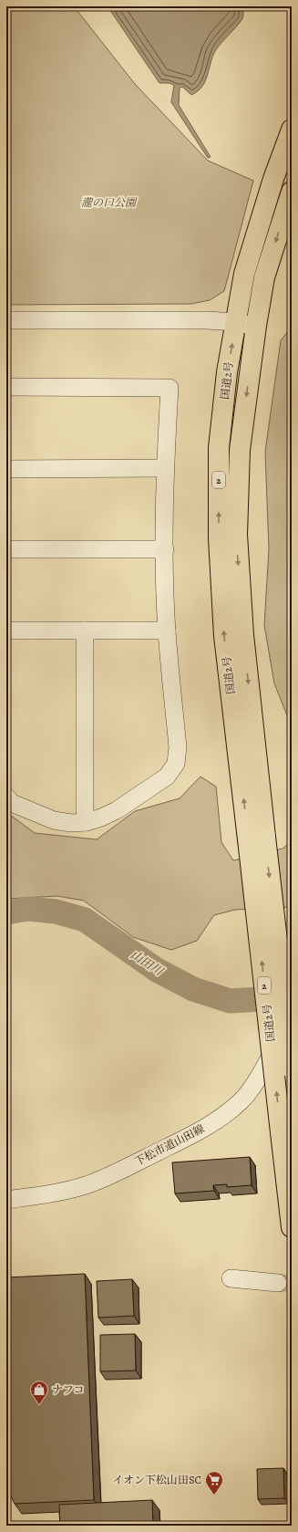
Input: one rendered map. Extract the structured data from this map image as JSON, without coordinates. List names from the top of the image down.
{
  "streets": {
    "highway": ["国道2号", "2"],
    "street": ["下松市道山田線"]
  },
  "water": ["山田川"],
  "parks": ["瀧の口公園"],
  "places": {
    "shop": ["ナフコ"],
    "supermarket": ["イオン下松山田SC"]
  }
}
